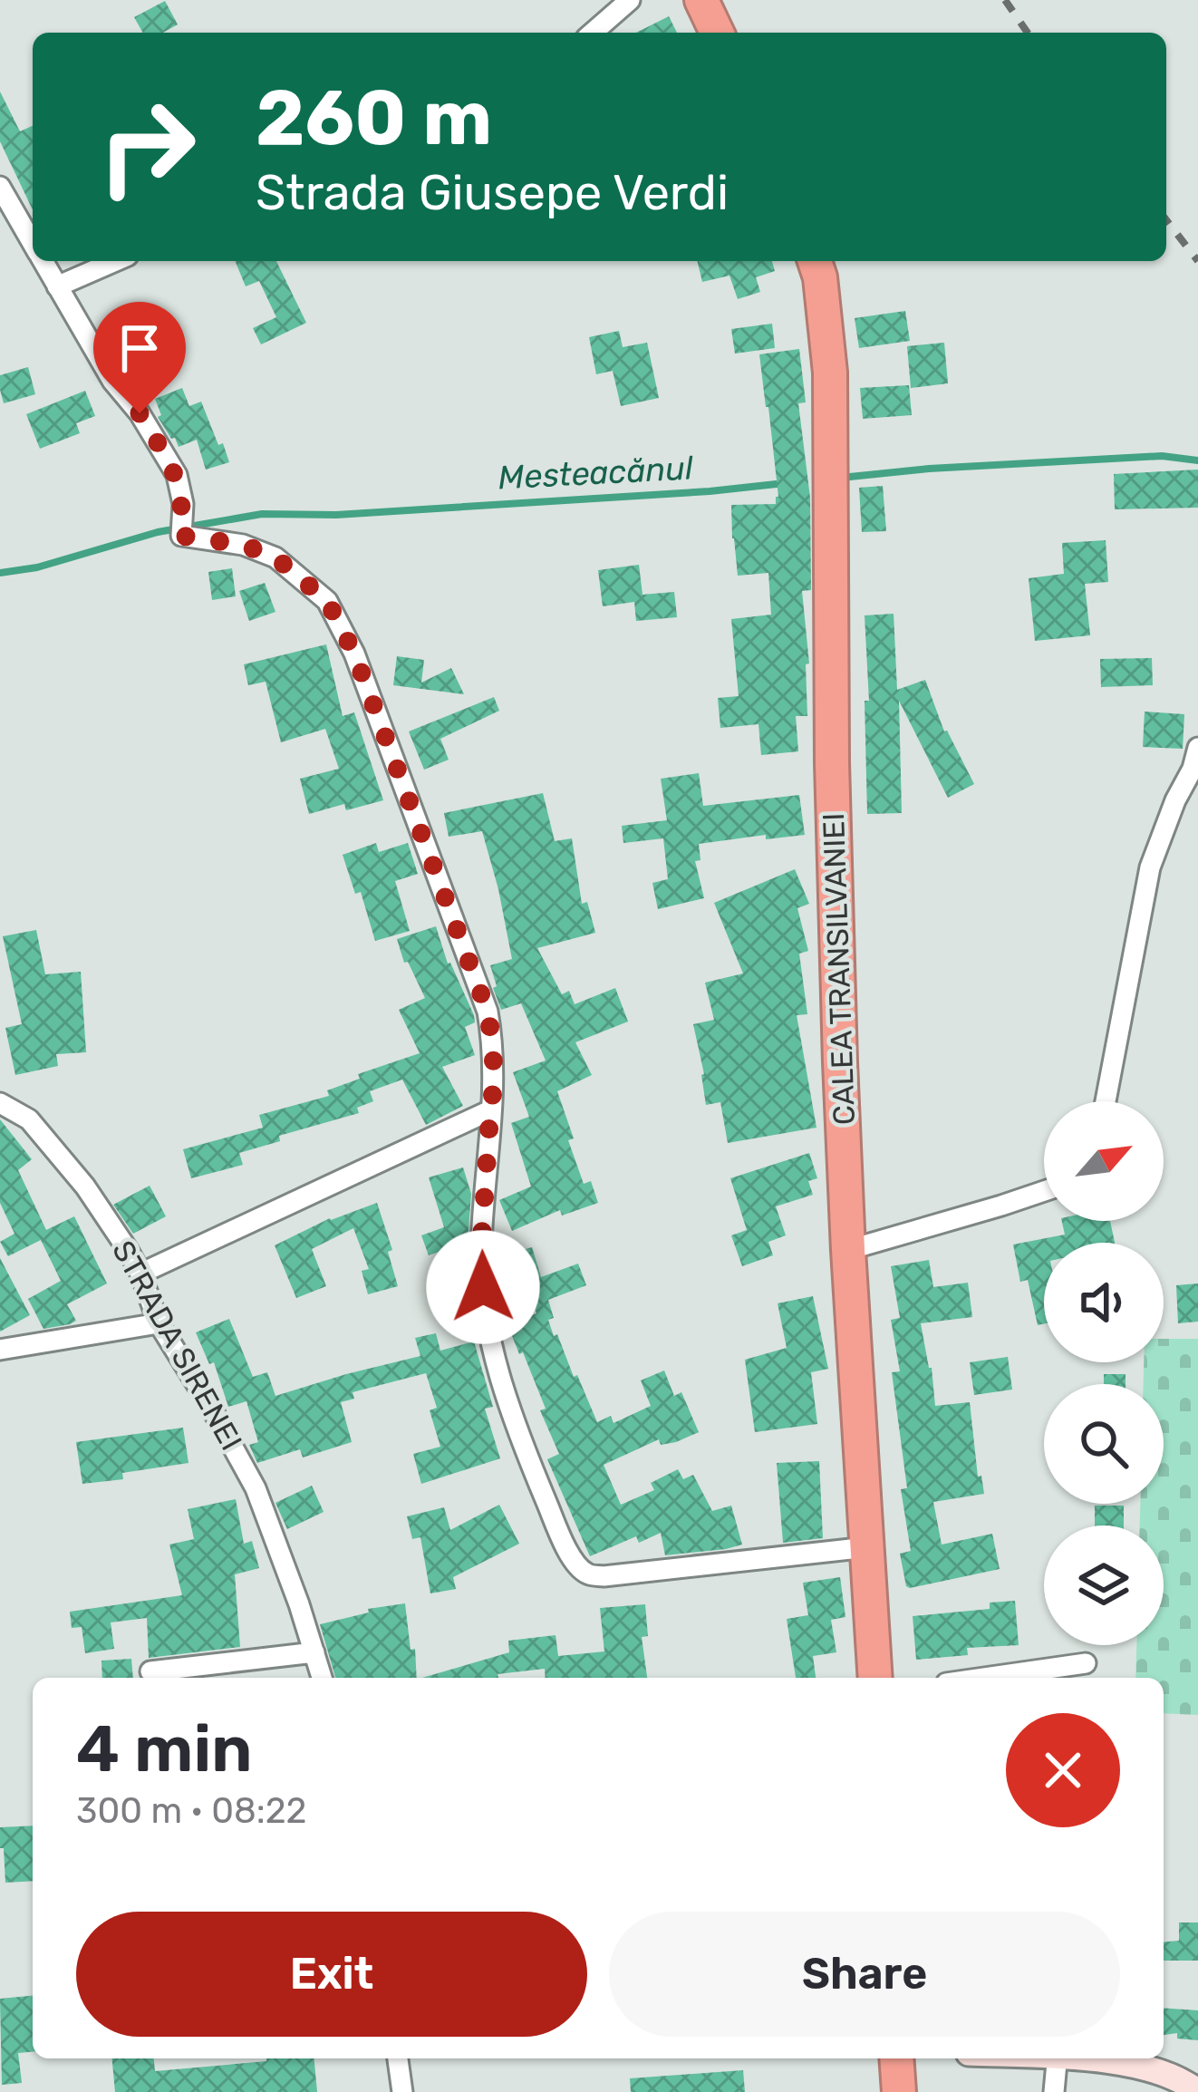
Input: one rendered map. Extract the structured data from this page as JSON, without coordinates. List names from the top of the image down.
{
  "streets": {
    "highway": ["CALEA TRANSILVANIEI"],
    "street": ["STRADA SIRENEI"]
  },
  "water": ["Mesteacănul"],
  "north": "top right",
  "page": {
    "turn": ["260 m", "Strada Giusepe Verdi"],
    "heading": ["4 min", "300 m · 08:22"],
    "buttons": ["Exit", "Share"]
  }
}
